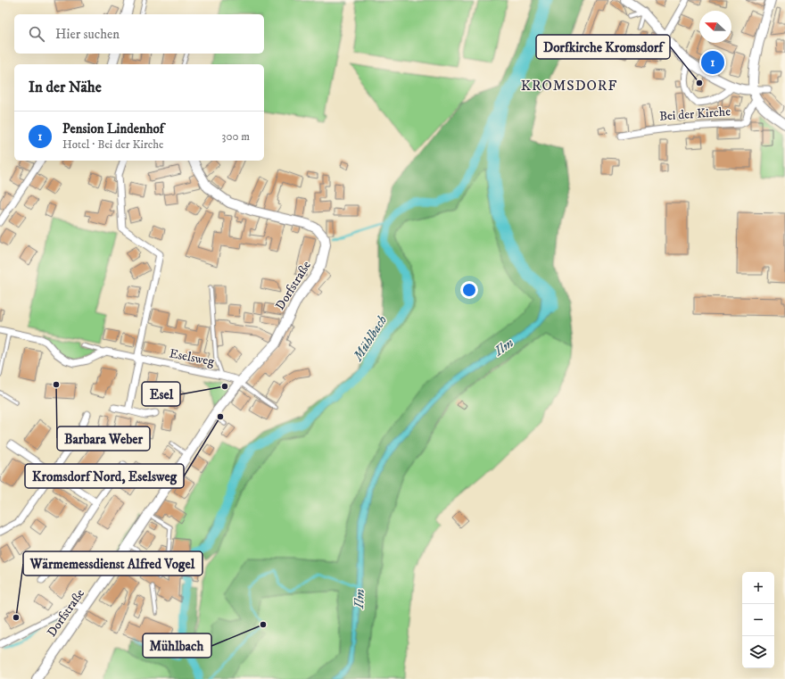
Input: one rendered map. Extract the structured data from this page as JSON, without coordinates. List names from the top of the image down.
{
  "streets": {
    "street": ["Bei der Kirche", "Dorfstraße", "Eselsweg"]
  },
  "crossings": [
    ["Dorfstraße", "Eselsweg"]
  ],
  "districts": ["KROMSDORF"],
  "water": ["Mühlbach", "Ilm"],
  "places": [
    "Dorfkirche Kromsdorf",
    "Barbara Weber",
    "Esel",
    "Kromsdorf Nord, Eselsweg",
    "Wärmemessdienst Alfred Vogel",
    "Mühlbach"
  ],
  "north": "left",
  "page": {
    "search": "Hier suchen",
    "pins": "1",
    "heading": "In der Nähe",
    "list": [
      {
        "mark": "1",
        "name": "Pension Lindenhof",
        "note": "Hotel · Bei der Kirche",
        "value": "300 m"
      }
    ],
    "map_buttons": ["+", "−"]
  }
}
